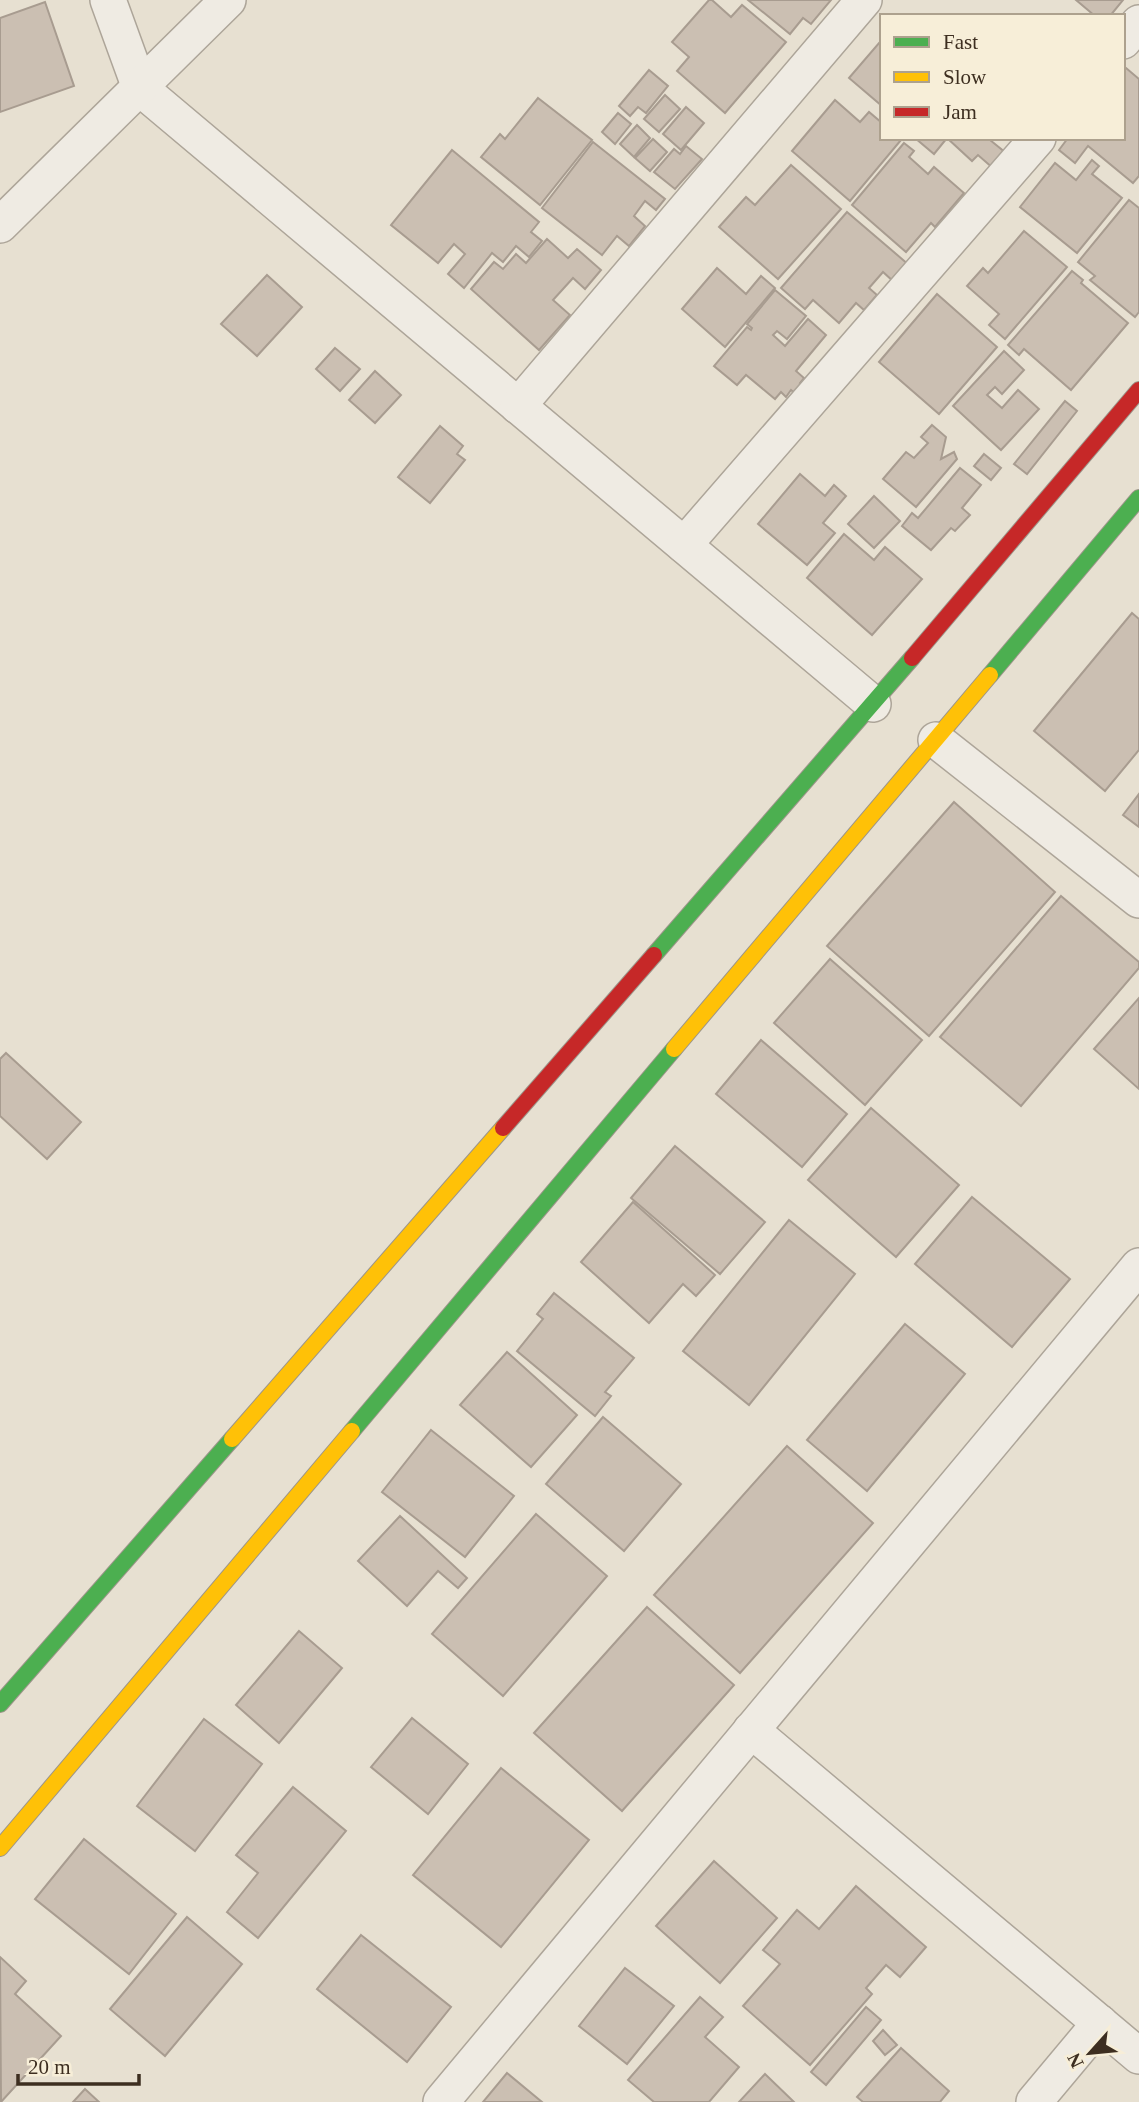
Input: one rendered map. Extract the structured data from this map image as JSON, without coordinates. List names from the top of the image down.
{
  "legend": ["Fast", "Slow", "Jam"],
  "scale_bar": "20 m",
  "north": "bottom left"
}
